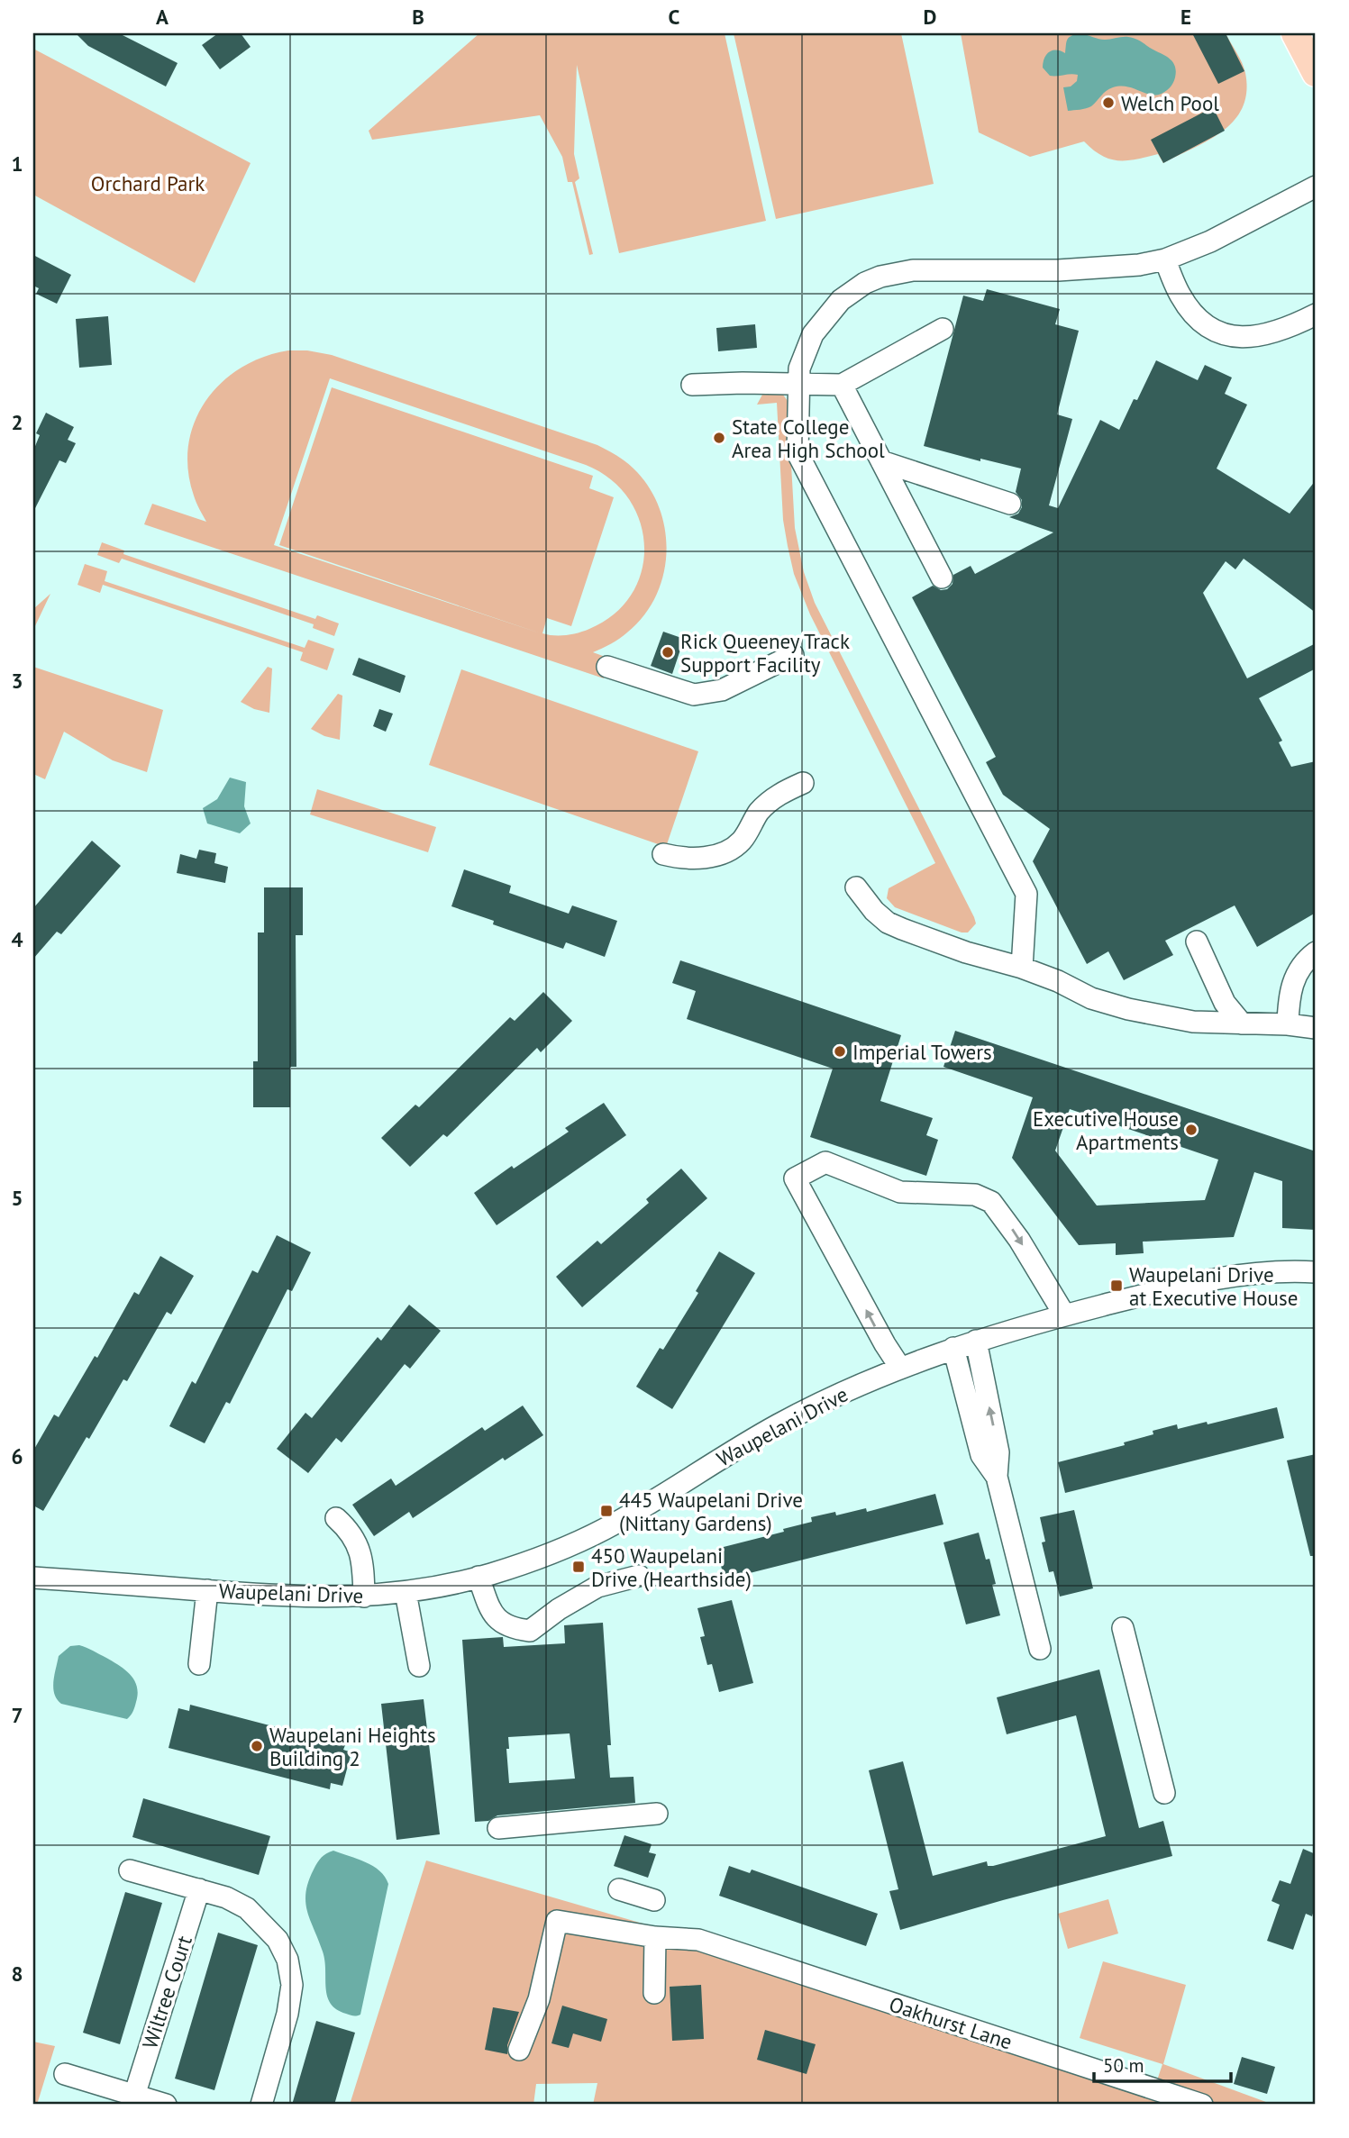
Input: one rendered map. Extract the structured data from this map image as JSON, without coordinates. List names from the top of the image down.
{
  "streets": {
    "street": ["Waupelani Drive", "Wiltree Court", "Oakhurst Lane"]
  },
  "parks": ["Orchard Park"],
  "places": {
    "other": [
      "Welch Pool",
      "State College Area High School",
      "Rick Queeney Track Support Facility",
      "Imperial Towers",
      "Executive House Apartments",
      "Waupelani Heights Building 2"
    ],
    "transit": ["Waupelani Drive at Executive House", "445 Waupelani Drive (Nittany Gardens)", "450 Waupelani Drive (Hearthside)"]
  },
  "scale_bar": "50 m",
  "grid": {
    "columns": [
      "A",
      "B",
      "C",
      "D",
      "E"
    ],
    "rows": [
      "1",
      "2",
      "3",
      "4",
      "5",
      "6",
      "7",
      "8"
    ]
  }
}
